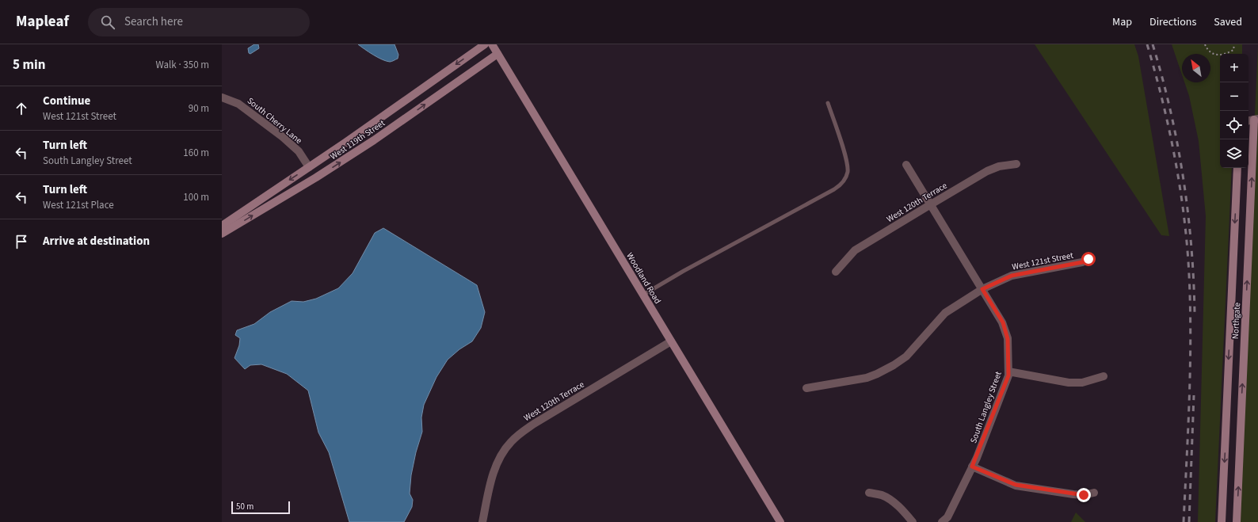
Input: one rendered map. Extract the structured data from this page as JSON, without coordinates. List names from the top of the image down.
{
  "streets": {
    "main road": ["West 119th Street", "Woodland Road", "Northgate"],
    "street": [
      "South Cherry Lane",
      "West 120th Terrace",
      "West 121st Street",
      "South Langley Street"
    ]
  },
  "crossings": [
    ["South Cherry Lane", "West 119th Street"],
    ["West 119th Street", "Woodland Road"],
    ["West 120th Terrace", "Woodland Road"],
    ["West 120th Terrace", "South Langley Street"],
    ["West 121st Street", "South Langley Street"]
  ],
  "scale_bar": "50 m",
  "north": "top left",
  "page": {
    "header": "Mapleaf",
    "search": "Search here",
    "nav": ["Map", "Directions", "Saved"],
    "heading": ["5 min", "Walk · 350 m"],
    "map_buttons": ["+", "−"],
    "list": [
      ["Continue", "West 121st Street", "90 m"],
      ["Turn left", "South Langley Street", "160 m"],
      ["Turn left", "West 121st Place", "100 m"],
      "Arrive at destination"
    ],
    "scale": "50 m"
  }
}
